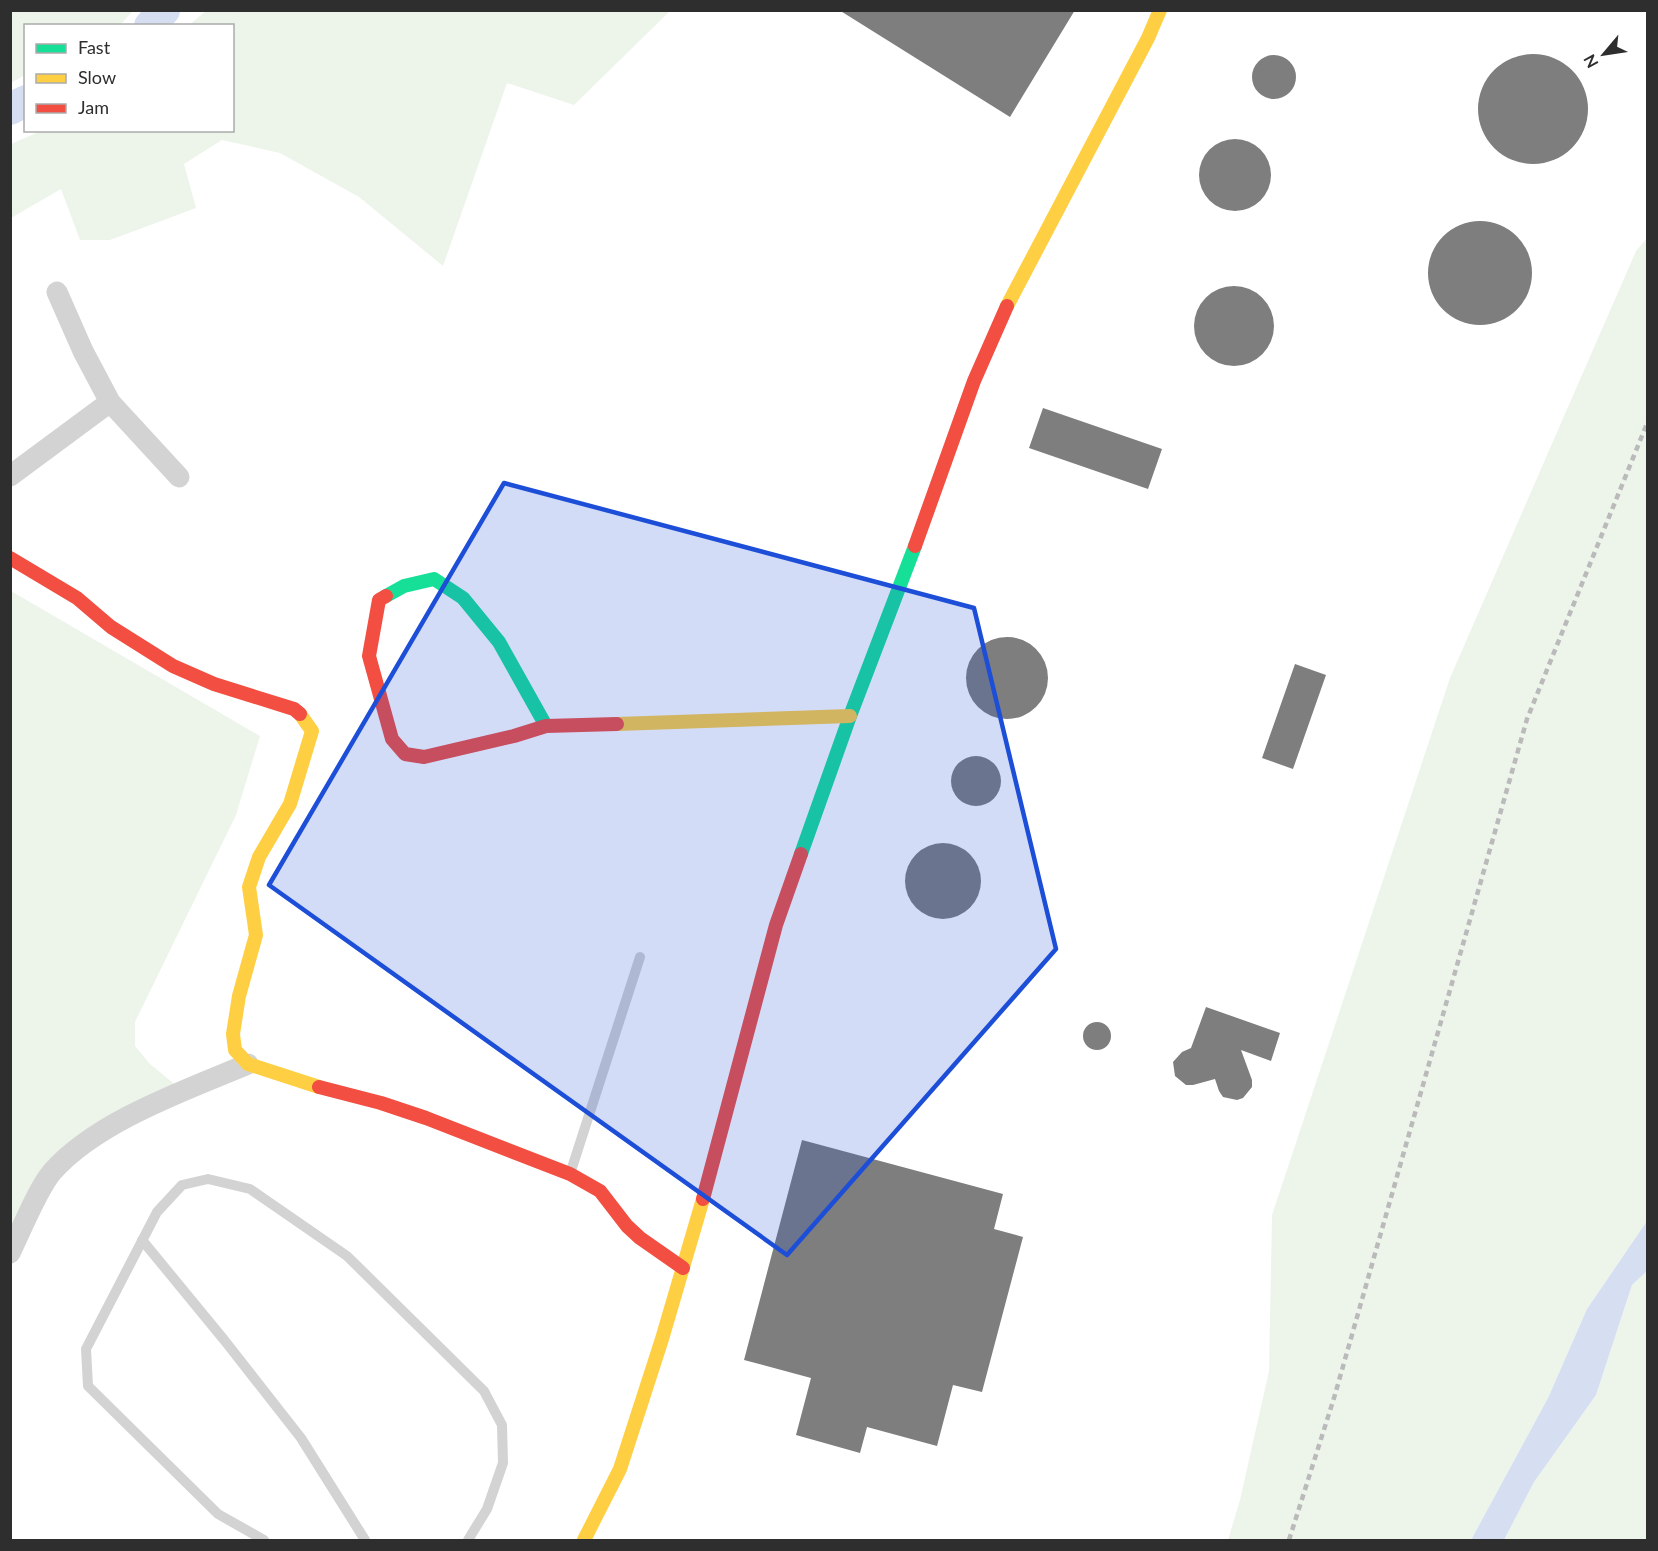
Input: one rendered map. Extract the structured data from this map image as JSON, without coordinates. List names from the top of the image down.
{
  "legend": ["Fast", "Slow", "Jam"],
  "north": "bottom left"
}
